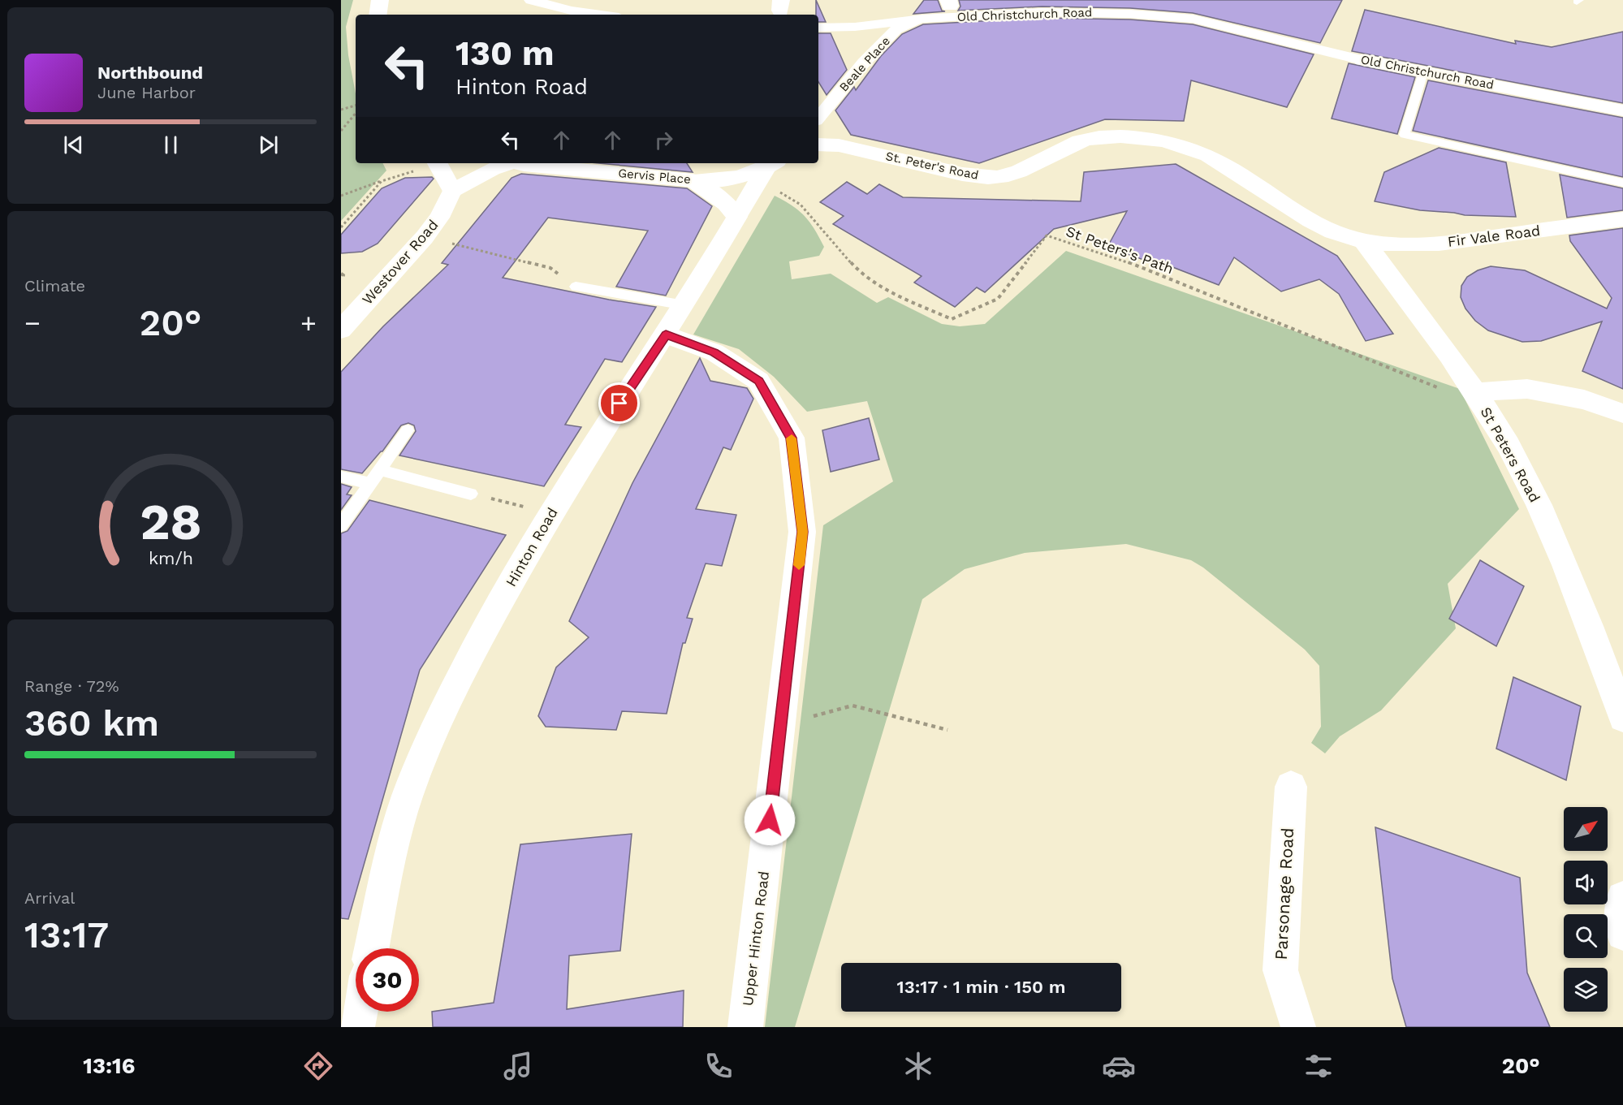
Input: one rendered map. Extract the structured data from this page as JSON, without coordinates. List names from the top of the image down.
{
  "streets": {
    "street": [
      "Old Christchurch Road",
      "Beale Place",
      "St. Peter's Road",
      "Gervis Place",
      "Fir Vale Road",
      "Westover Road",
      "St Peters Road",
      "Hinton Road",
      "Parsonage Road",
      "Upper Hinton Road"
    ],
    "path": ["St Peters's Path"]
  },
  "crossings": [
    ["Old Christchurch Road", "Beale Place"],
    ["St. Peter's Road", "Fir Vale Road"],
    ["St. Peter's Road", "St Peters Road"],
    ["Gervis Place", "St Peters's Path"],
    ["Gervis Place", "Hinton Road"],
    ["Fir Vale Road", "St Peters Road"],
    ["St Peters's Path", "St Peters Road"],
    ["St Peters's Path", "Hinton Road"],
    ["Hinton Road", "Upper Hinton Road"]
  ],
  "north": "top right",
  "page": {
    "turn": ["130 m", "Hinton Road"],
    "song": ["Northbound", "June Harbor"],
    "tile": [
      "Climate",
      ["Range · 72%", "360 km"],
      ["Arrival", "13:17"]
    ],
    "heat": ["−", "20°", "+"],
    "limit": "30",
    "trip": "13:17 · 1 min · 150 m",
    "tabs": ["13:16", "20°"],
    "gauge": ["28", "km/h"]
  }
}
